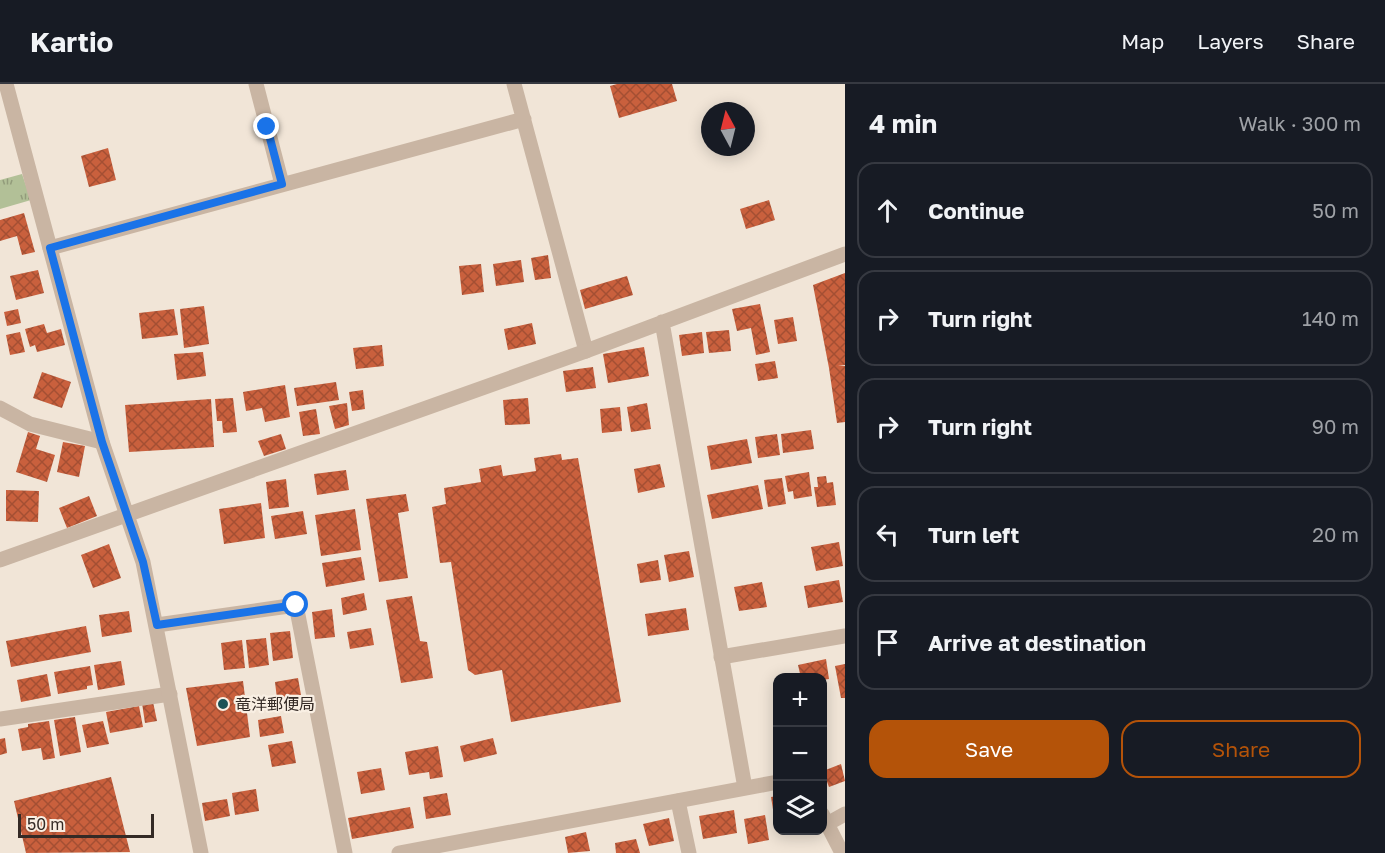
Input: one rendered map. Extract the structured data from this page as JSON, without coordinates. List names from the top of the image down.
{
  "places": ["竜洋郵便局"],
  "scale_bar": "50 m",
  "north": "top",
  "page": {
    "header": "Kartio",
    "nav": ["Map", "Layers", "Share"],
    "heading": ["4 min", "Walk · 300 m"],
    "list": [
      ["Continue", "50 m"],
      ["Turn right", "140 m"],
      ["Turn right", "90 m"],
      ["Turn left", "20 m"],
      "Arrive at destination"
    ],
    "map_buttons": ["+", "−"],
    "buttons": ["Save", "Share"],
    "scale": "50 m"
  }
}
